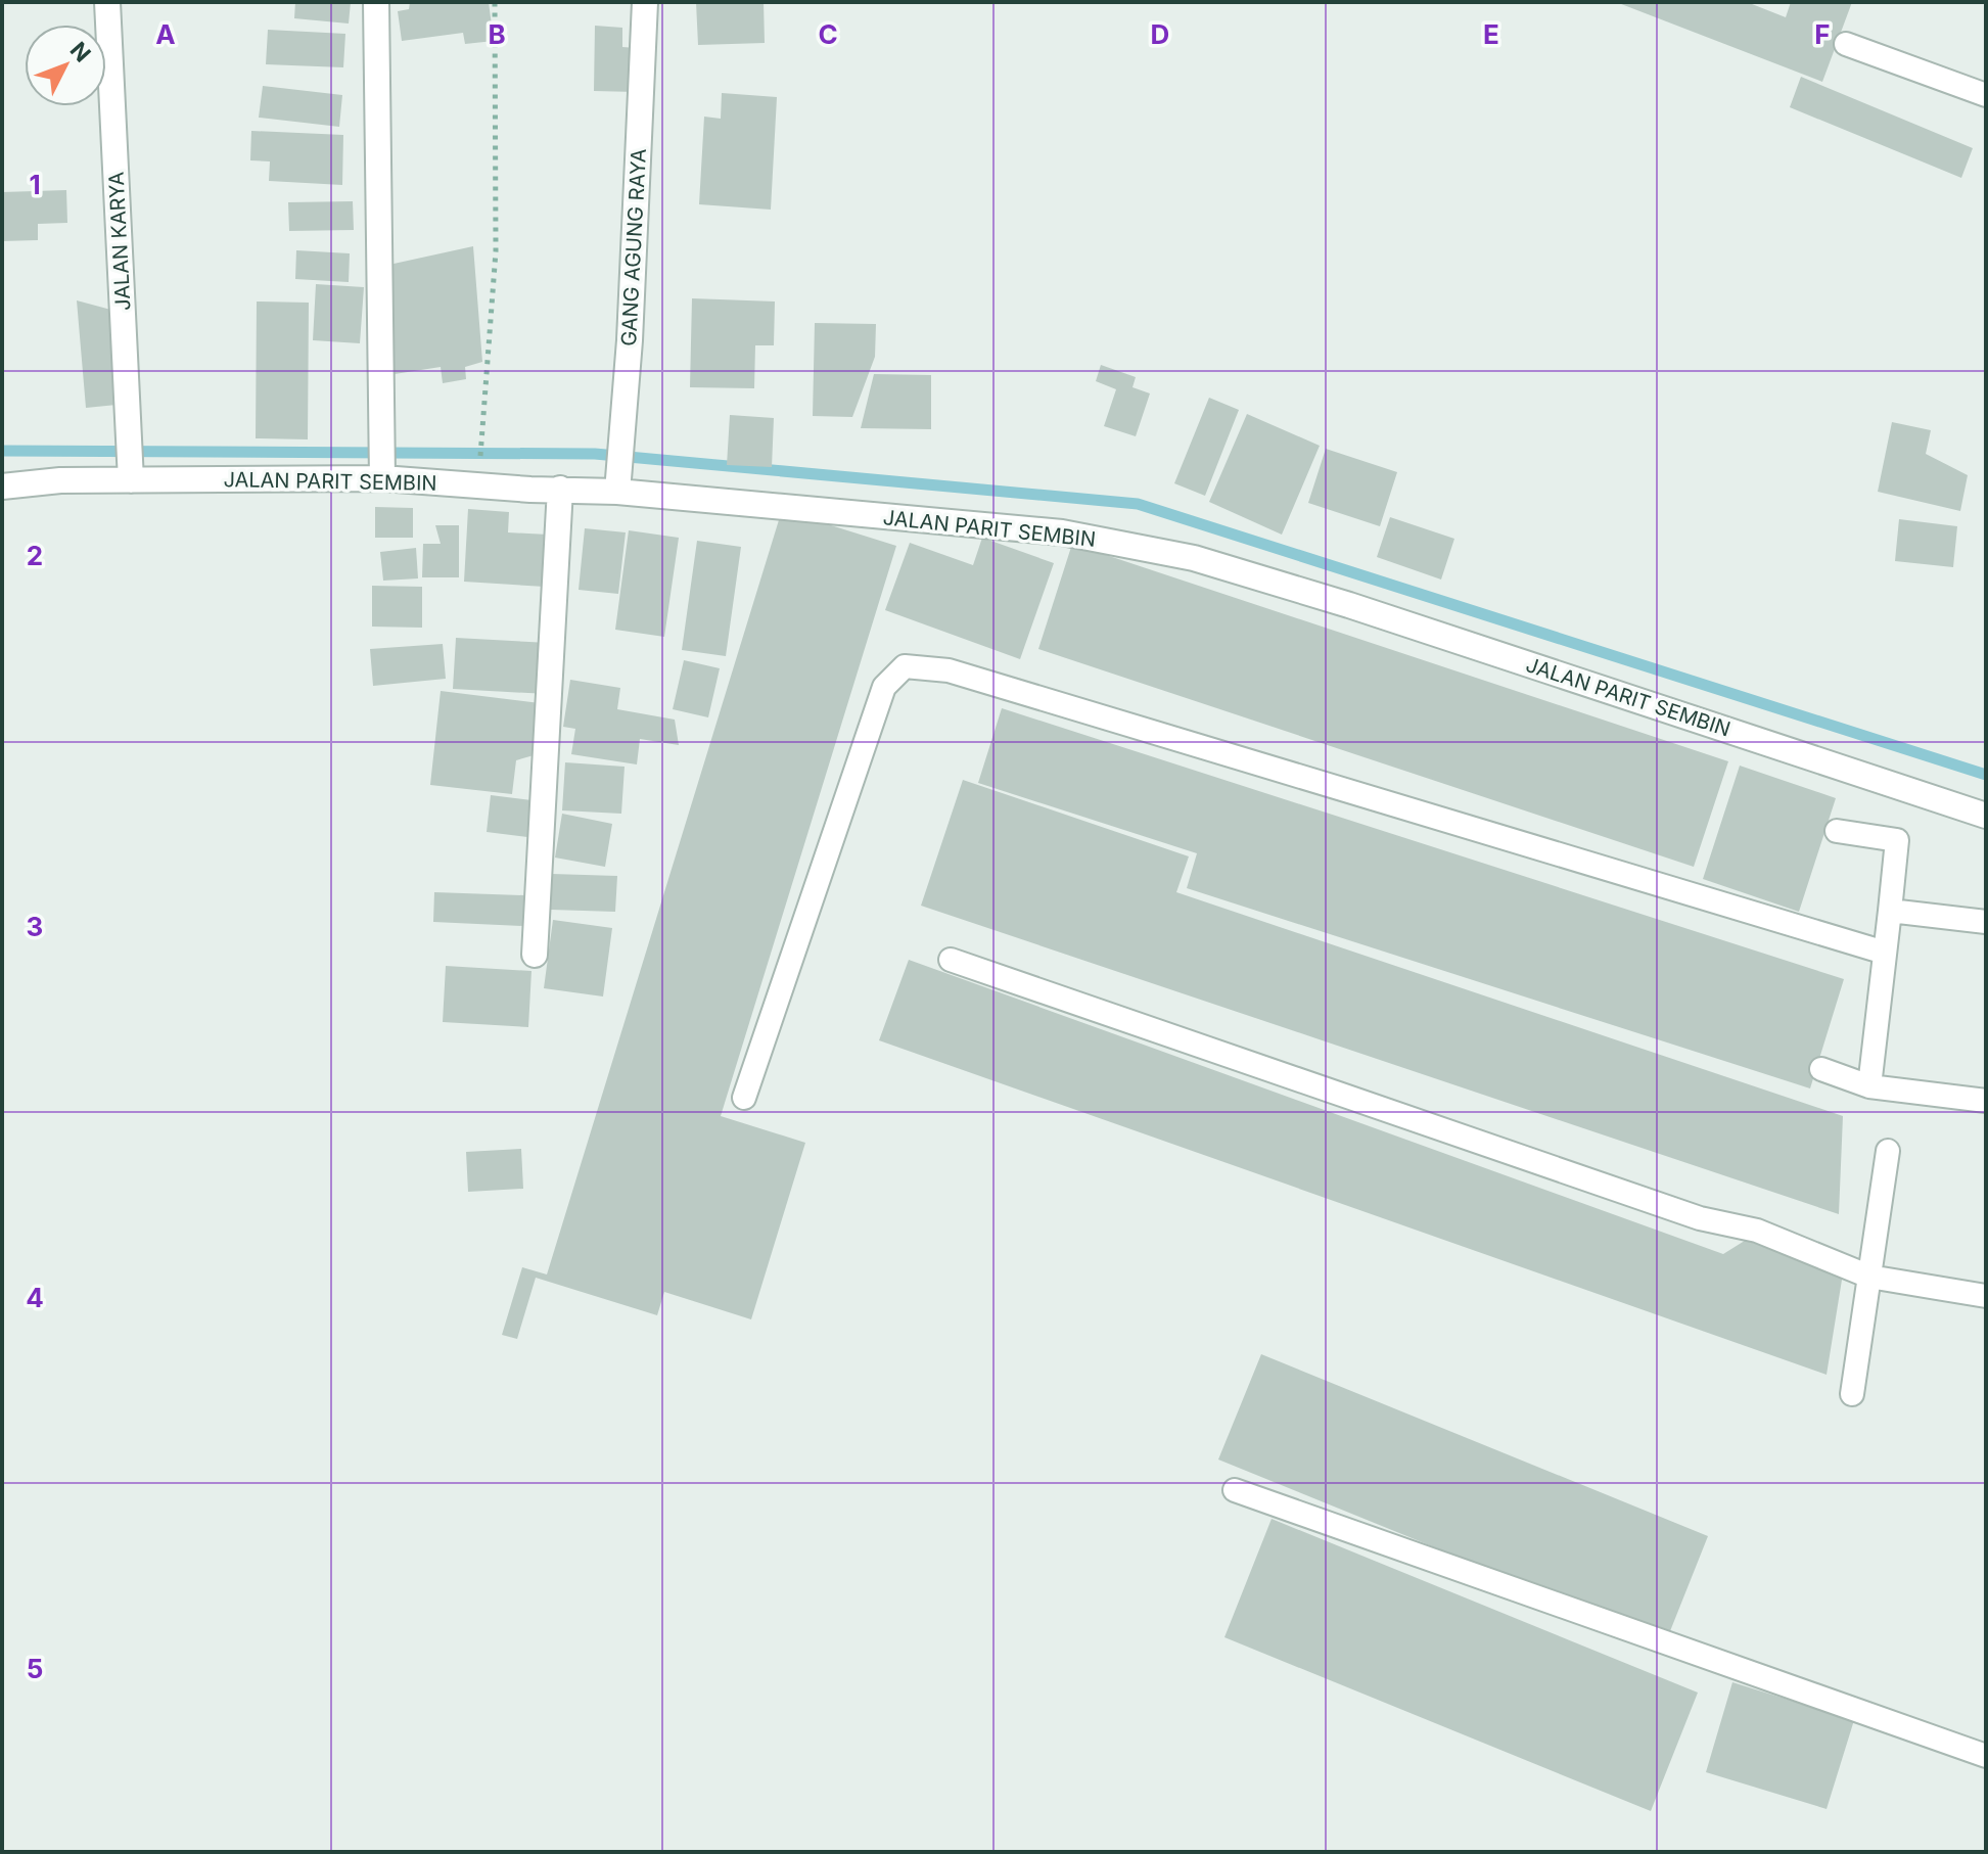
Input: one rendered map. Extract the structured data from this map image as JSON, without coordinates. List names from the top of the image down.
{
  "streets": {
    "street": ["JALAN KARYA", "GANG AGUNG RAYA", "JALAN PARIT SEMBIN"]
  },
  "crossings": [
    ["JALAN KARYA", "JALAN PARIT SEMBIN"],
    ["GANG AGUNG RAYA", "JALAN PARIT SEMBIN"]
  ],
  "north": "top right",
  "grid": {
    "columns": [
      "A",
      "B",
      "C",
      "D",
      "E",
      "F"
    ],
    "rows": [
      "1",
      "2",
      "3",
      "4",
      "5"
    ]
  }
}
